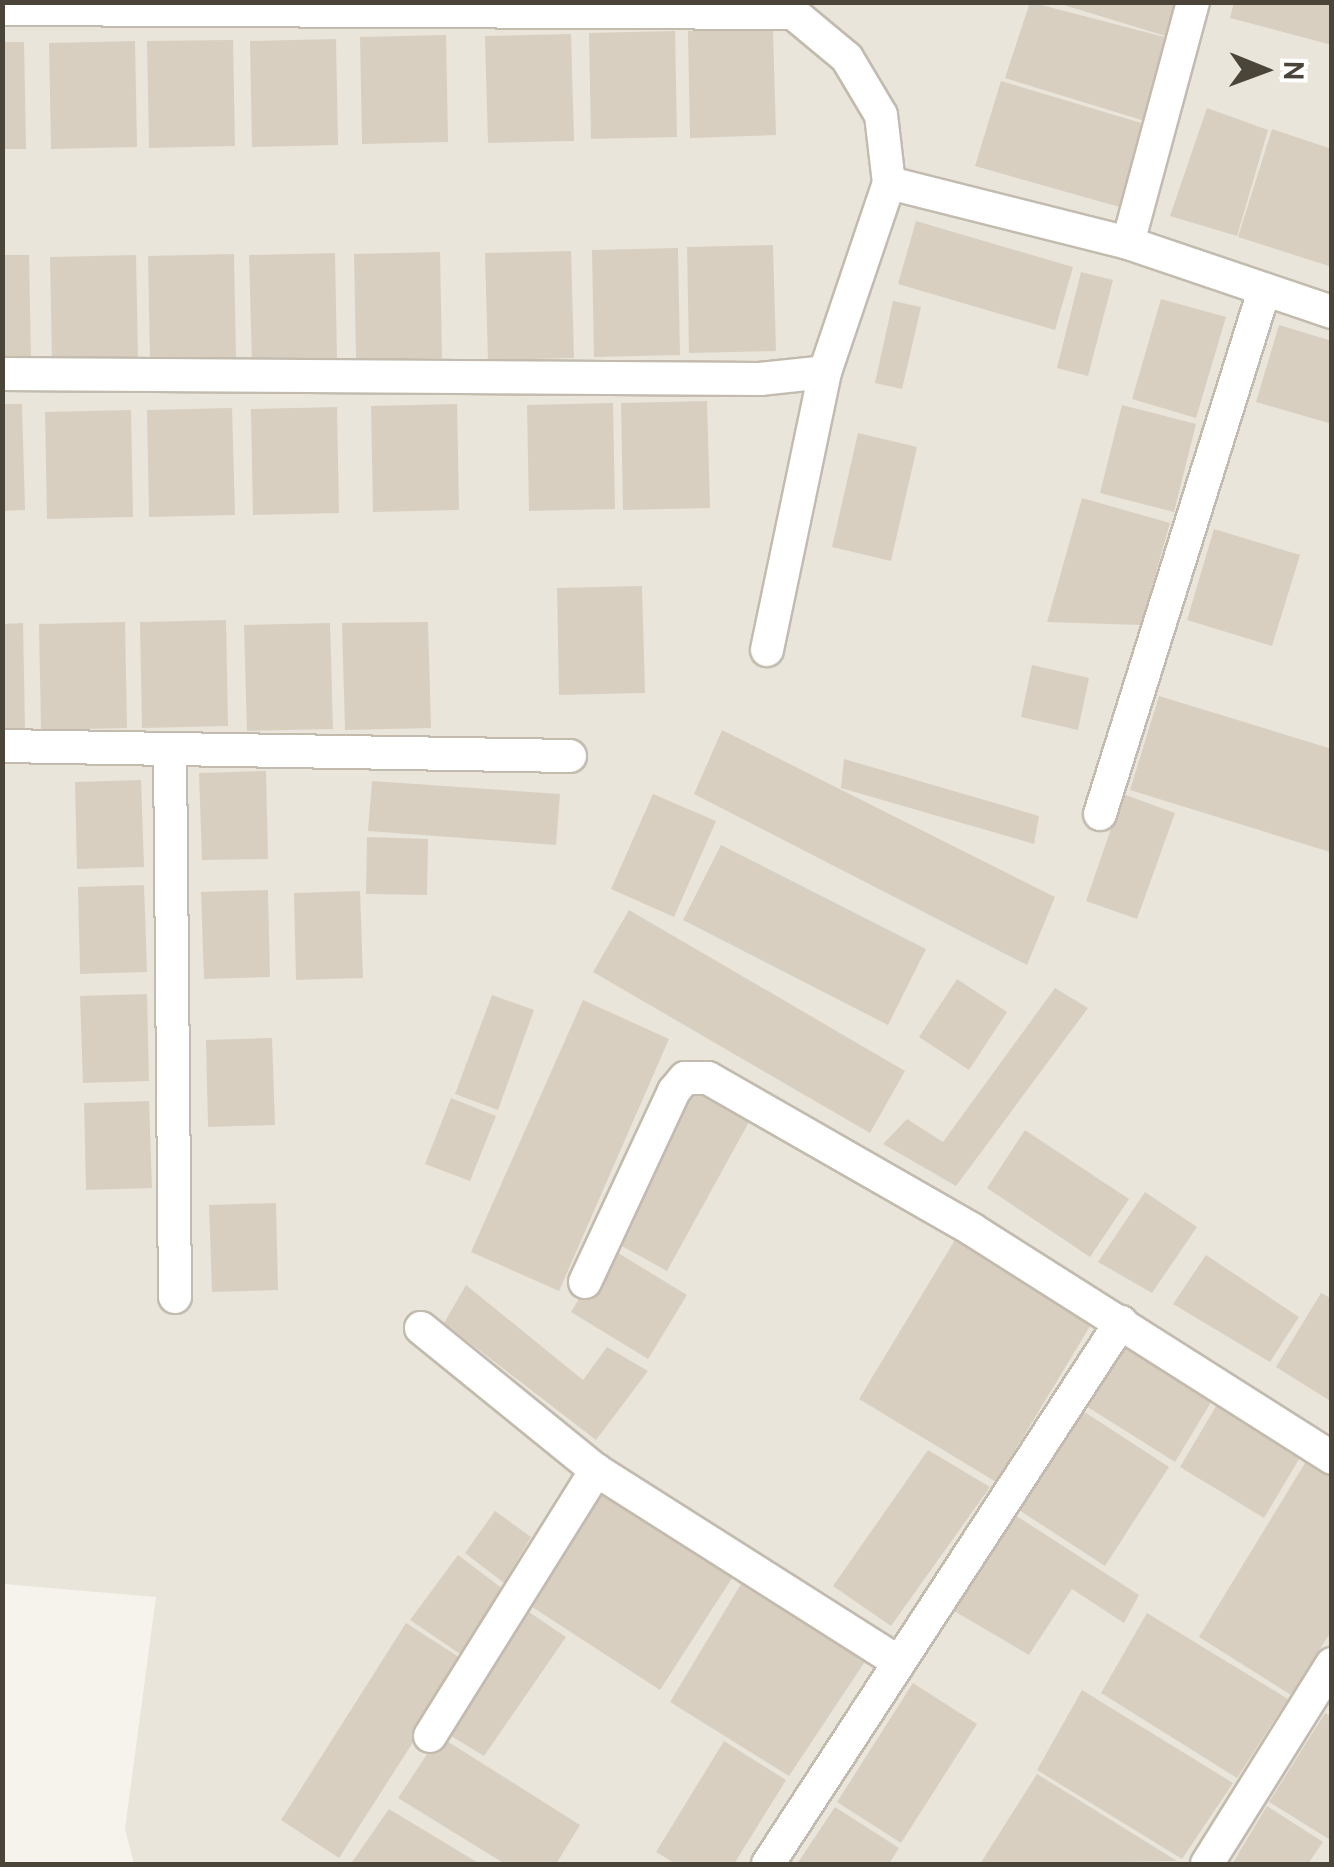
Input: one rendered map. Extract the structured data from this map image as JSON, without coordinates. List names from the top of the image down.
{
  "north": "right"
}
